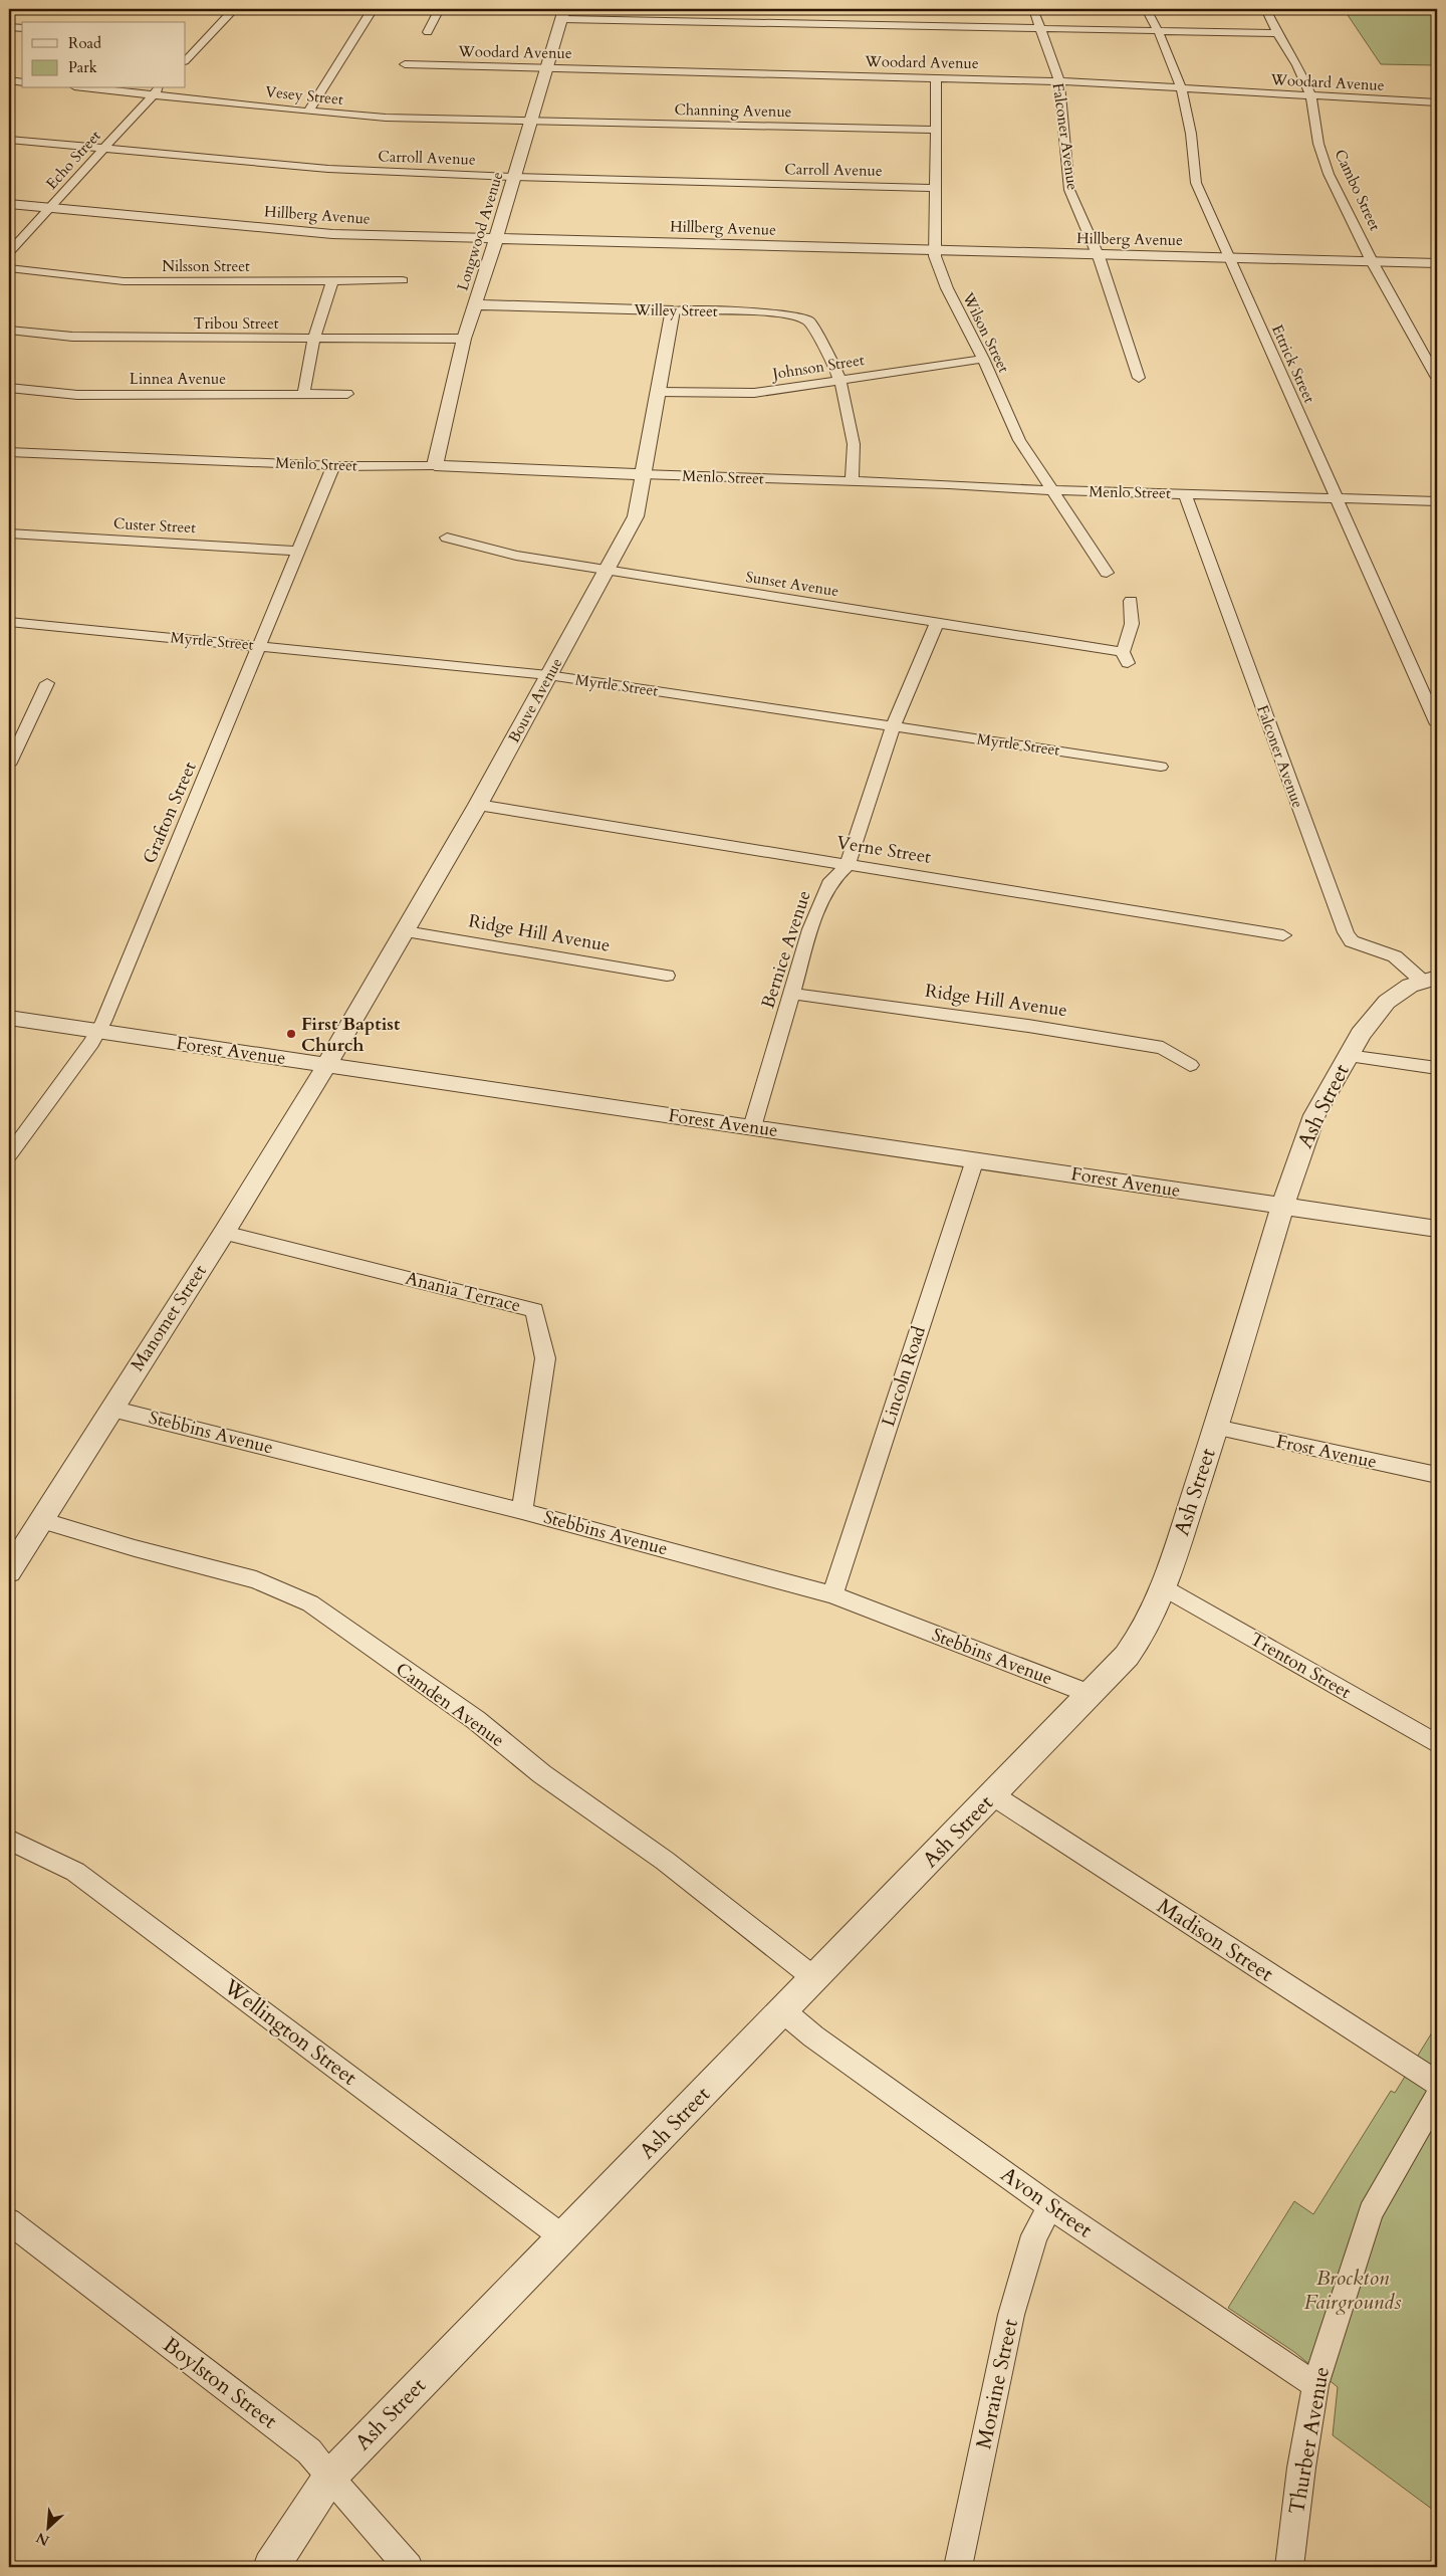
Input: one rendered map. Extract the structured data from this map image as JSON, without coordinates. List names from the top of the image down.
{
  "streets": {
    "street": [
      "Woodard Avenue",
      "Vesey Street",
      "Channing Avenue",
      "Falconer Avenue",
      "Carroll Avenue",
      "Echo Street",
      "Cambo Street",
      "Hillberg Avenue",
      "Longwood Avenue",
      "Nilsson Street",
      "Willey Street",
      "Tribou Street",
      "Wilson Street",
      "Ettrick Street",
      "Johnson Street",
      "Linnea Avenue",
      "Menlo Street",
      "Custer Street",
      "Sunset Avenue",
      "Myrtle Street",
      "Bouve Avenue",
      "Grafton Street",
      "Verne Street",
      "Ridge Hill Avenue",
      "Bernice Avenue",
      "Forest Avenue",
      "Ash Street",
      "Anania Terrace",
      "Manomet Street",
      "Lincoln Road",
      "Stebbins Avenue",
      "Frost Avenue",
      "Trenton Street",
      "Camden Avenue",
      "Madison Street",
      "Wellington Street",
      "Avon Street",
      "Boylston Street",
      "Moraine Street",
      "Thurber Avenue"
    ]
  },
  "crossings": [
    ["Woodard Avenue", "Falconer Avenue"],
    ["Woodard Avenue", "Cambo Street"],
    ["Woodard Avenue", "Longwood Avenue"],
    ["Woodard Avenue", "Wilson Street"],
    ["Woodard Avenue", "Ettrick Street"],
    ["Vesey Street", "Channing Avenue"],
    ["Vesey Street", "Echo Street"],
    ["Vesey Street", "Longwood Avenue"],
    ["Channing Avenue", "Longwood Avenue"],
    ["Channing Avenue", "Wilson Street"],
    ["Falconer Avenue", "Hillberg Avenue"],
    ["Falconer Avenue", "Menlo Street"],
    ["Falconer Avenue", "Ash Street"],
    ["Carroll Avenue", "Echo Street"],
    ["Carroll Avenue", "Longwood Avenue"],
    ["Carroll Avenue", "Wilson Street"],
    ["Echo Street", "Hillberg Avenue"],
    ["Cambo Street", "Hillberg Avenue"],
    ["Hillberg Avenue", "Longwood Avenue"],
    ["Hillberg Avenue", "Wilson Street"],
    ["Hillberg Avenue", "Ettrick Street"],
    ["Longwood Avenue", "Willey Street"],
    ["Longwood Avenue", "Tribou Street"],
    ["Longwood Avenue", "Menlo Street"],
    ["Willey Street", "Johnson Street"],
    ["Willey Street", "Menlo Street"],
    ["Willey Street", "Bouve Avenue"],
    ["Wilson Street", "Johnson Street"],
    ["Wilson Street", "Menlo Street"],
    ["Ettrick Street", "Menlo Street"],
    ["Johnson Street", "Bouve Avenue"],
    ["Menlo Street", "Bouve Avenue"],
    ["Menlo Street", "Grafton Street"],
    ["Custer Street", "Grafton Street"],
    ["Sunset Avenue", "Bouve Avenue"],
    ["Sunset Avenue", "Bernice Avenue"],
    ["Myrtle Street", "Bouve Avenue"],
    ["Myrtle Street", "Grafton Street"],
    ["Myrtle Street", "Bernice Avenue"],
    ["Bouve Avenue", "Verne Street"],
    ["Bouve Avenue", "Ridge Hill Avenue"],
    ["Bouve Avenue", "Forest Avenue"],
    ["Bouve Avenue", "Manomet Street"],
    ["Grafton Street", "Forest Avenue"],
    ["Verne Street", "Bernice Avenue"],
    ["Ridge Hill Avenue", "Bernice Avenue"],
    ["Bernice Avenue", "Forest Avenue"],
    ["Forest Avenue", "Ash Street"],
    ["Forest Avenue", "Manomet Street"],
    ["Forest Avenue", "Lincoln Road"],
    ["Ash Street", "Stebbins Avenue"],
    ["Ash Street", "Frost Avenue"],
    ["Ash Street", "Trenton Street"],
    ["Ash Street", "Camden Avenue"],
    ["Ash Street", "Madison Street"],
    ["Ash Street", "Wellington Street"],
    ["Ash Street", "Avon Street"],
    ["Ash Street", "Boylston Street"],
    ["Anania Terrace", "Manomet Street"],
    ["Anania Terrace", "Stebbins Avenue"],
    ["Manomet Street", "Stebbins Avenue"],
    ["Manomet Street", "Camden Avenue"],
    ["Lincoln Road", "Stebbins Avenue"],
    ["Avon Street", "Moraine Street"],
    ["Avon Street", "Thurber Avenue"]
  ],
  "parks": ["Brockton Fairgrounds"],
  "places": ["First Baptist Church"],
  "legend": ["Road", "Park"],
  "north": "bottom left"
}
